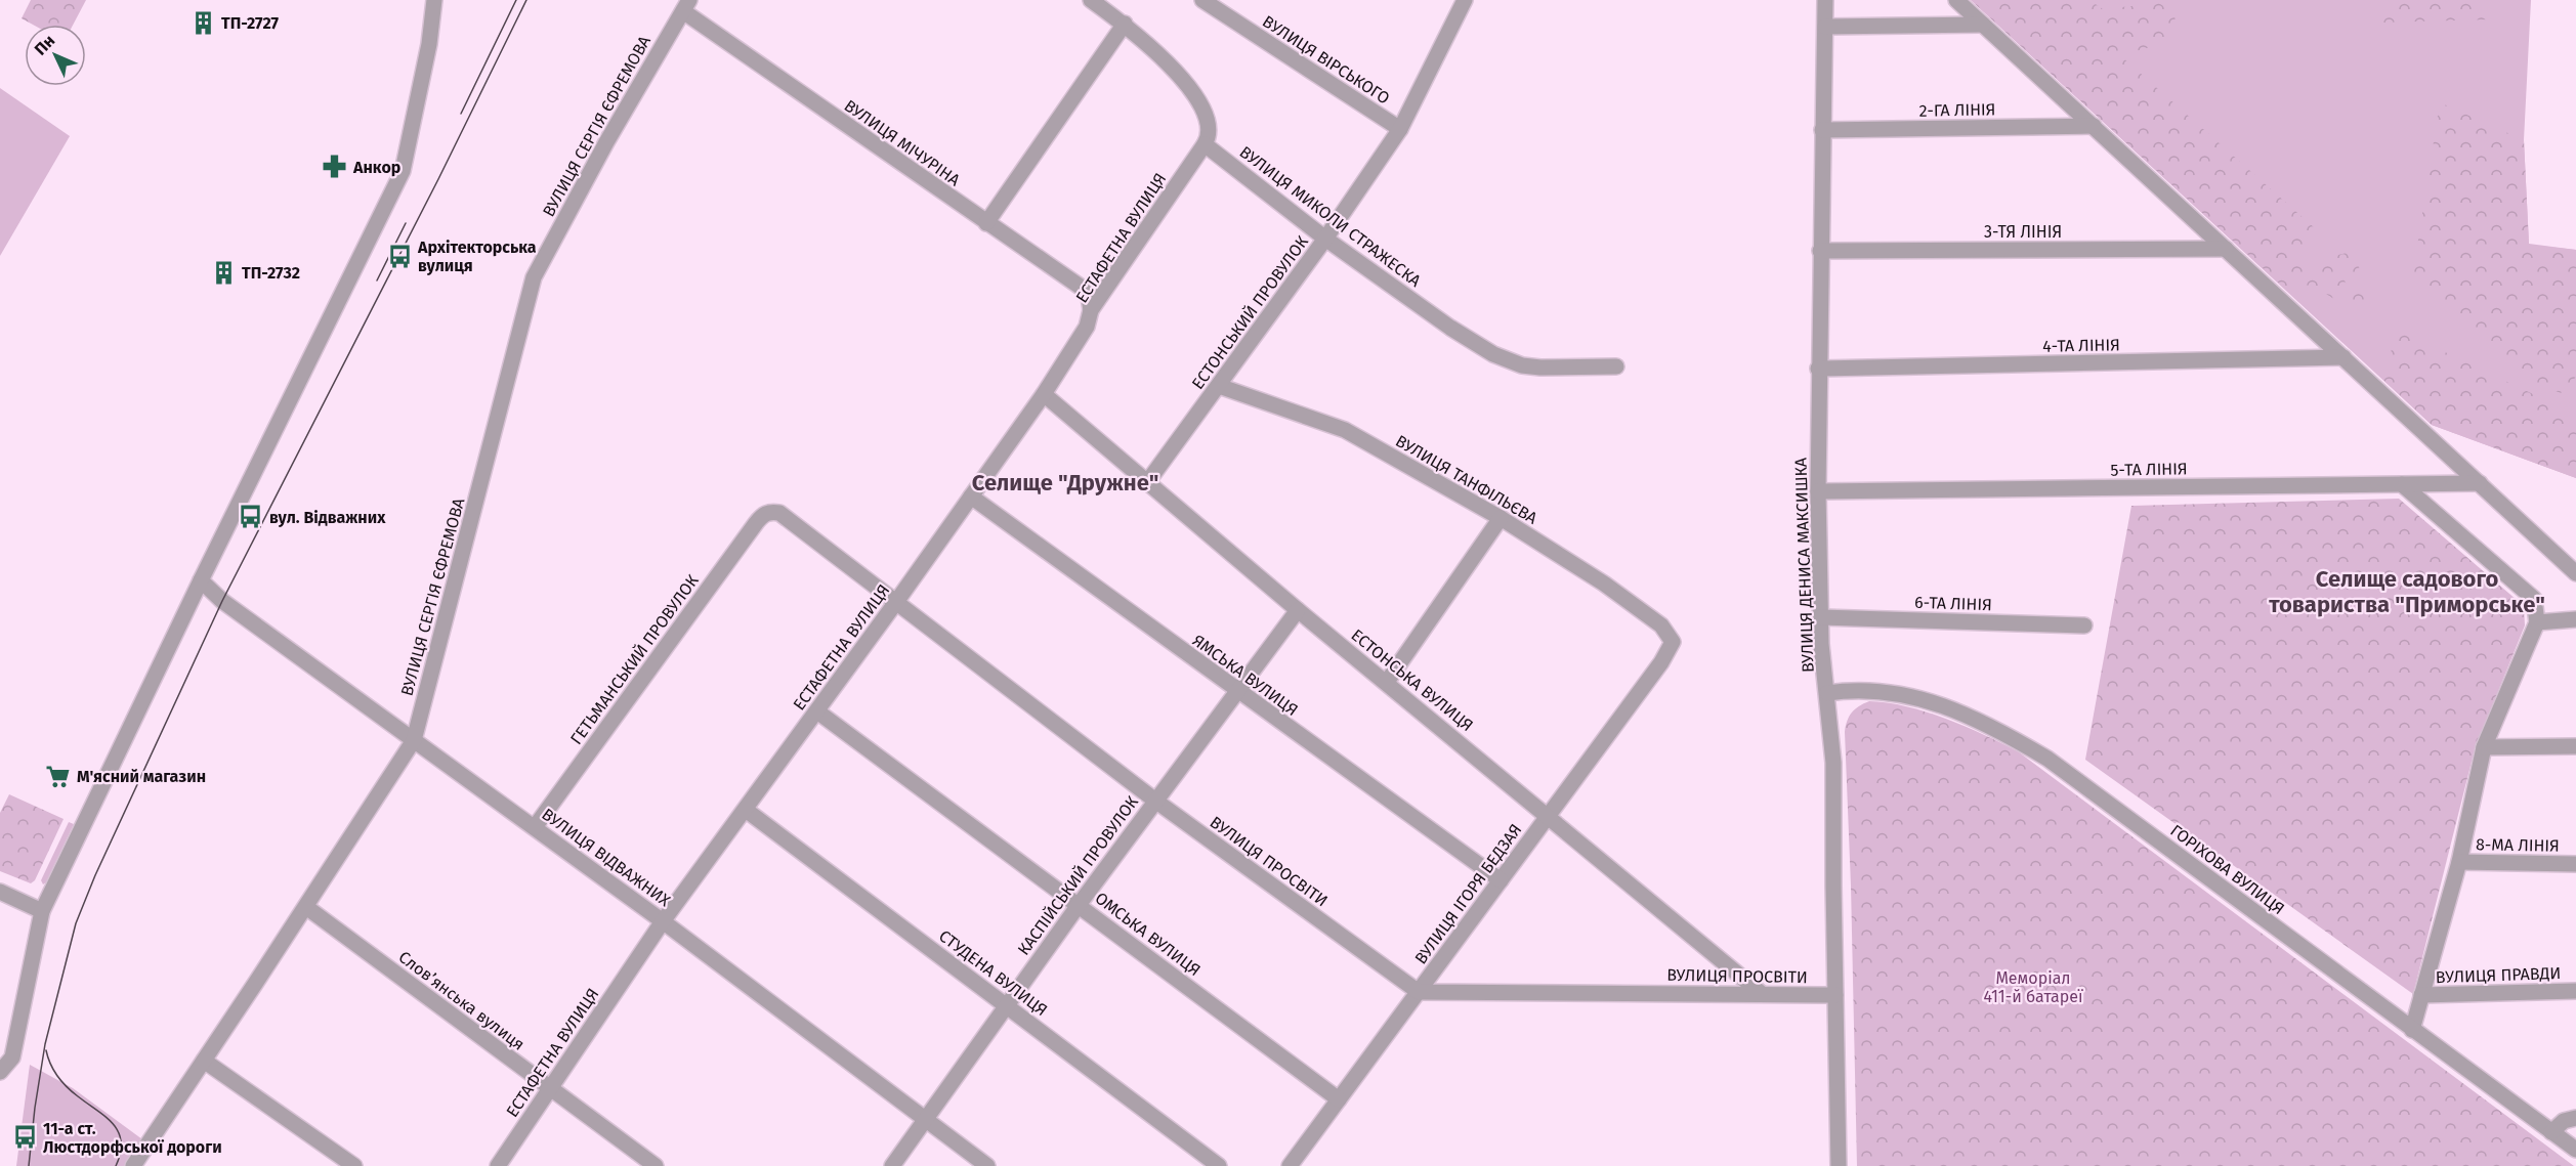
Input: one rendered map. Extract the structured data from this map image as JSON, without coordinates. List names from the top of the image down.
{
  "streets": {
    "street": [
      "ВУЛИЦЯ ВІРСЬКОГО",
      "2-ГА ЛІНІЯ",
      "ВУЛИЦЯ СЕРГІЯ ЄФРЕМОВА",
      "ВУЛИЦЯ МІЧУРІНА",
      "ВУЛИЦЯ МИКОЛИ СТРАЖЕСКА",
      "3-ТЯ ЛІНІЯ",
      "ЕСТАФЕТНА ВУЛИЦЯ",
      "ЕСТОНСЬКИЙ ПРОВУЛОК",
      "4-ТА ЛІНІЯ",
      "5-ТА ЛІНІЯ",
      "ВУЛИЦЯ ТАНФІЛЬЄВА",
      "ВУЛИЦЯ ДЕНИСА МАКСИШКА",
      "6-ТА ЛІНІЯ",
      "ГЕТЬМАНСЬКИЙ ПРОВУЛОК",
      "ЯМСЬКА ВУЛИЦЯ",
      "ЕСТОНСЬКА ВУЛИЦЯ",
      "8-МА ЛІНІЯ",
      "ВУЛИЦЯ ВІДВАЖНИХ",
      "ВУЛИЦЯ ПРОСВІТИ",
      "ГОРІХОВА ВУЛИЦЯ",
      "КАСПІЙСЬКИЙ ПРОВУЛОК",
      "ВУЛИЦЯ ІГОРЯ БЕДЗАЯ",
      "ОМСЬКА ВУЛИЦЯ",
      "СТУДЕНА ВУЛИЦЯ",
      "ВУЛИЦЯ ПРАВДИ",
      "Словʼянська вулиця"
    ]
  },
  "crossings": [
    ["ВУЛИЦЯ ВІРСЬКОГО", "ЕСТОНСЬКИЙ ПРОВУЛОК"],
    ["2-ГА ЛІНІЯ", "ВУЛИЦЯ ДЕНИСА МАКСИШКА"],
    ["ВУЛИЦЯ СЕРГІЯ ЄФРЕМОВА", "ВУЛИЦЯ МІЧУРІНА"],
    ["ВУЛИЦЯ СЕРГІЯ ЄФРЕМОВА", "ВУЛИЦЯ ВІДВАЖНИХ"],
    ["ВУЛИЦЯ СЕРГІЯ ЄФРЕМОВА", "Словʼянська вулиця"],
    ["ВУЛИЦЯ МІЧУРІНА", "ЕСТАФЕТНА ВУЛИЦЯ"],
    ["ВУЛИЦЯ МИКОЛИ СТРАЖЕСКА", "ЕСТАФЕТНА ВУЛИЦЯ"],
    ["ВУЛИЦЯ МИКОЛИ СТРАЖЕСКА", "ЕСТОНСЬКИЙ ПРОВУЛОК"],
    ["3-ТЯ ЛІНІЯ", "ВУЛИЦЯ ДЕНИСА МАКСИШКА"],
    ["ЕСТАФЕТНА ВУЛИЦЯ", "ЯМСЬКА ВУЛИЦЯ"],
    ["ЕСТАФЕТНА ВУЛИЦЯ", "ЕСТОНСЬКА ВУЛИЦЯ"],
    ["ЕСТАФЕТНА ВУЛИЦЯ", "ВУЛИЦЯ ВІДВАЖНИХ"],
    ["ЕСТАФЕТНА ВУЛИЦЯ", "ВУЛИЦЯ ПРОСВІТИ"],
    ["ЕСТАФЕТНА ВУЛИЦЯ", "ОМСЬКА ВУЛИЦЯ"],
    ["ЕСТАФЕТНА ВУЛИЦЯ", "СТУДЕНА ВУЛИЦЯ"],
    ["ЕСТАФЕТНА ВУЛИЦЯ", "Словʼянська вулиця"],
    ["ЕСТОНСЬКИЙ ПРОВУЛОК", "ВУЛИЦЯ ТАНФІЛЬЄВА"],
    ["ЕСТОНСЬКИЙ ПРОВУЛОК", "ЕСТОНСЬКА ВУЛИЦЯ"],
    ["4-ТА ЛІНІЯ", "ВУЛИЦЯ ДЕНИСА МАКСИШКА"],
    ["5-ТА ЛІНІЯ", "ВУЛИЦЯ ДЕНИСА МАКСИШКА"],
    ["ВУЛИЦЯ ТАНФІЛЬЄВА", "ВУЛИЦЯ ІГОРЯ БЕДЗАЯ"],
    ["ВУЛИЦЯ ДЕНИСА МАКСИШКА", "6-ТА ЛІНІЯ"],
    ["ВУЛИЦЯ ДЕНИСА МАКСИШКА", "ВУЛИЦЯ ПРОСВІТИ"],
    ["ВУЛИЦЯ ДЕНИСА МАКСИШКА", "ГОРІХОВА ВУЛИЦЯ"],
    ["ГЕТЬМАНСЬКИЙ ПРОВУЛОК", "ВУЛИЦЯ ВІДВАЖНИХ"],
    ["ГЕТЬМАНСЬКИЙ ПРОВУЛОК", "ВУЛИЦЯ ПРОСВІТИ"],
    ["ЯМСЬКА ВУЛИЦЯ", "КАСПІЙСЬКИЙ ПРОВУЛОК"],
    ["ЯМСЬКА ВУЛИЦЯ", "ВУЛИЦЯ ІГОРЯ БЕДЗАЯ"],
    ["ЕСТОНСЬКА ВУЛИЦЯ", "ВУЛИЦЯ ПРОСВІТИ"],
    ["ЕСТОНСЬКА ВУЛИЦЯ", "КАСПІЙСЬКИЙ ПРОВУЛОК"],
    ["ЕСТОНСЬКА ВУЛИЦЯ", "ВУЛИЦЯ ІГОРЯ БЕДЗАЯ"],
    ["ВУЛИЦЯ ВІДВАЖНИХ", "КАСПІЙСЬКИЙ ПРОВУЛОК"],
    ["ВУЛИЦЯ ПРОСВІТИ", "КАСПІЙСЬКИЙ ПРОВУЛОК"],
    ["ВУЛИЦЯ ПРОСВІТИ", "ВУЛИЦЯ ІГОРЯ БЕДЗАЯ"],
    ["КАСПІЙСЬКИЙ ПРОВУЛОК", "ОМСЬКА ВУЛИЦЯ"],
    ["КАСПІЙСЬКИЙ ПРОВУЛОК", "СТУДЕНА ВУЛИЦЯ"],
    ["ВУЛИЦЯ ІГОРЯ БЕДЗАЯ", "ОМСЬКА ВУЛИЦЯ"]
  ],
  "districts": ["Селище \"Дружне\"", "Селище садового товариства \"Приморське\""],
  "parks": ["Меморіал 411-й батареї"],
  "places": {
    "building": ["ТП-2727", "ТП-2732"],
    "pharmacy": ["Анкор"],
    "bus stop": ["Архітекторська вулиця", "вул. Відважних", "11-а ст. Люстдорфської дороги"],
    "supermarket": ["М'ясний магазин"]
  },
  "north": "top left"
}
